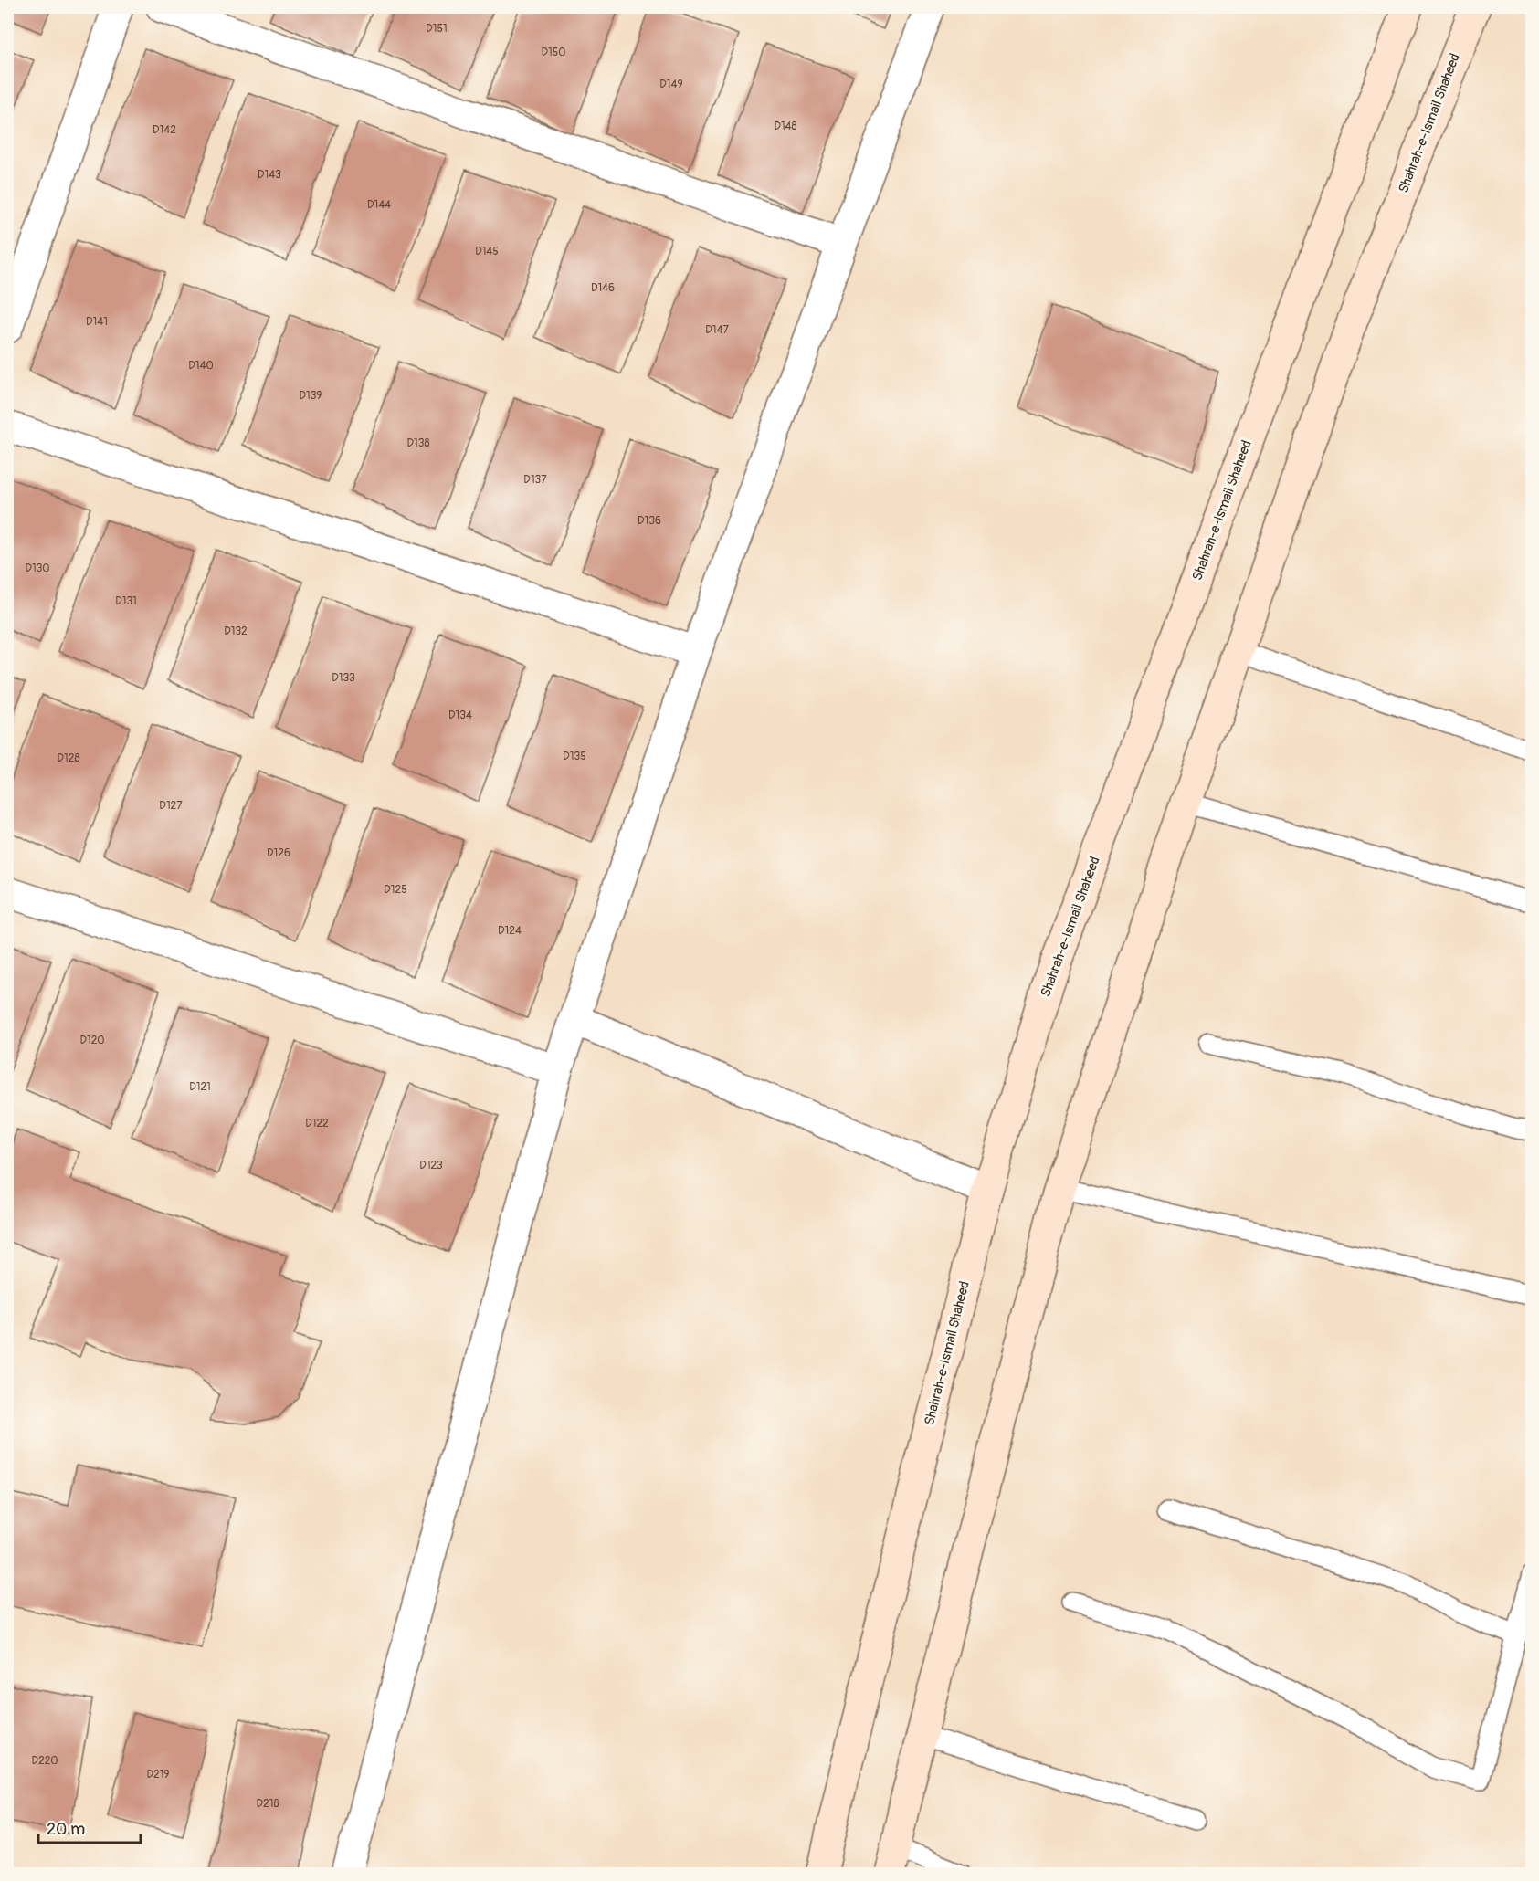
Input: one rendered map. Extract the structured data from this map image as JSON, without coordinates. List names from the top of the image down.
{
  "streets": {
    "main road": ["Shahrah-e-Ismail Shaheed"]
  },
  "house_numbers": [
    "D151",
    "D150",
    "D149",
    "D148",
    "D142",
    "D143",
    "D144",
    "D145",
    "D146",
    "D141",
    "D147",
    "D140",
    "D139",
    "D138",
    "D137",
    "D136",
    "D130",
    "D131",
    "D132",
    "D133",
    "D134",
    "D135",
    "D128",
    "D127",
    "D126",
    "D125",
    "D124",
    "D120",
    "D121",
    "D122",
    "D123",
    "D220",
    "D219",
    "D218"
  ],
  "scale_bar": "20 m"
}
